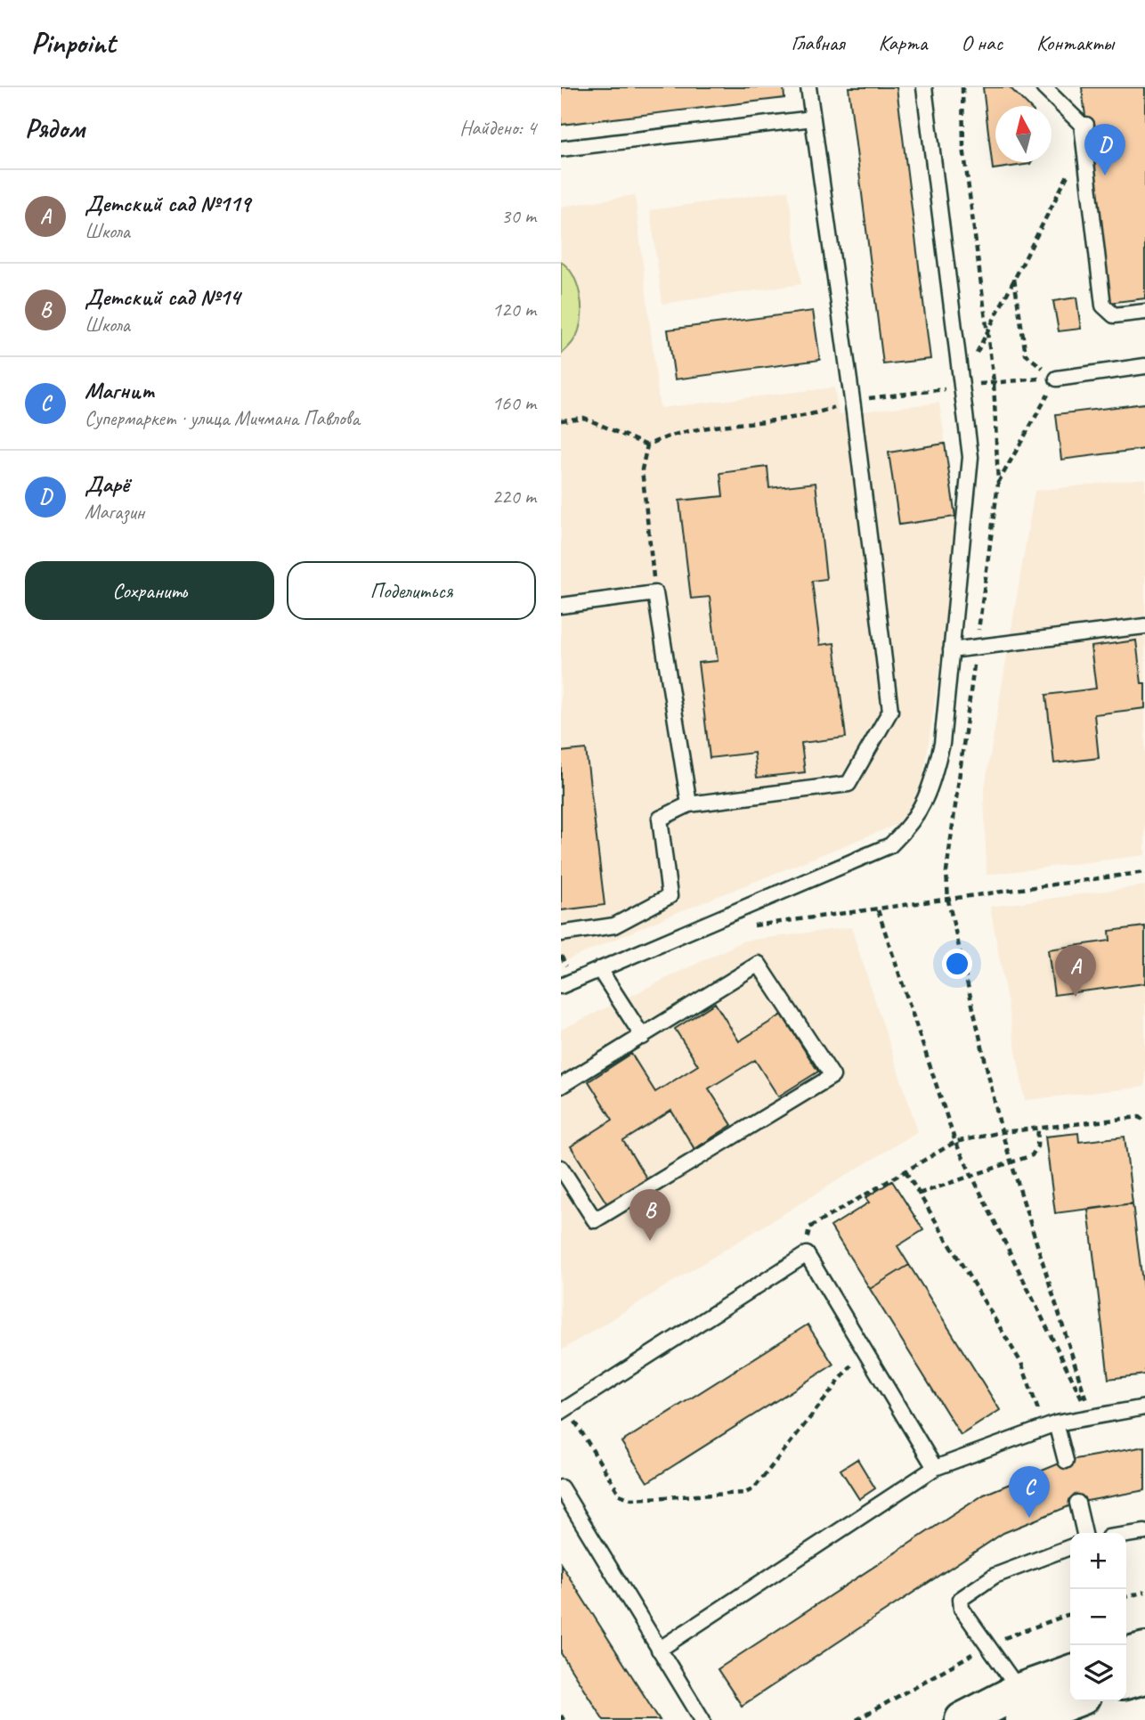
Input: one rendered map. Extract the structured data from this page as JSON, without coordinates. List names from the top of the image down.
{
  "north": "top",
  "page": {
    "header": "Pinpoint",
    "nav": [
      "Главная",
      "Карта",
      "О нас",
      "Контакты"
    ],
    "heading": ["Рядом", "Найдено: 4"],
    "pins": [
      "D",
      "A",
      "B",
      "C"
    ],
    "list": [
      {
        "mark": "A",
        "name": "Детский сад №119",
        "note": "Школа",
        "value": "30 m"
      },
      {
        "mark": "B",
        "name": "Детский сад №14",
        "note": "Школа",
        "value": "120 m"
      },
      {
        "mark": "C",
        "name": "Магнит",
        "note": "Супермаркет · улица Мичмана Павлова",
        "value": "160 m"
      },
      {
        "mark": "D",
        "name": "Дарё",
        "note": "Магазин",
        "value": "220 m"
      }
    ],
    "buttons": ["Сохранить", "Поделиться"],
    "map_buttons": ["+", "−"]
  }
}
